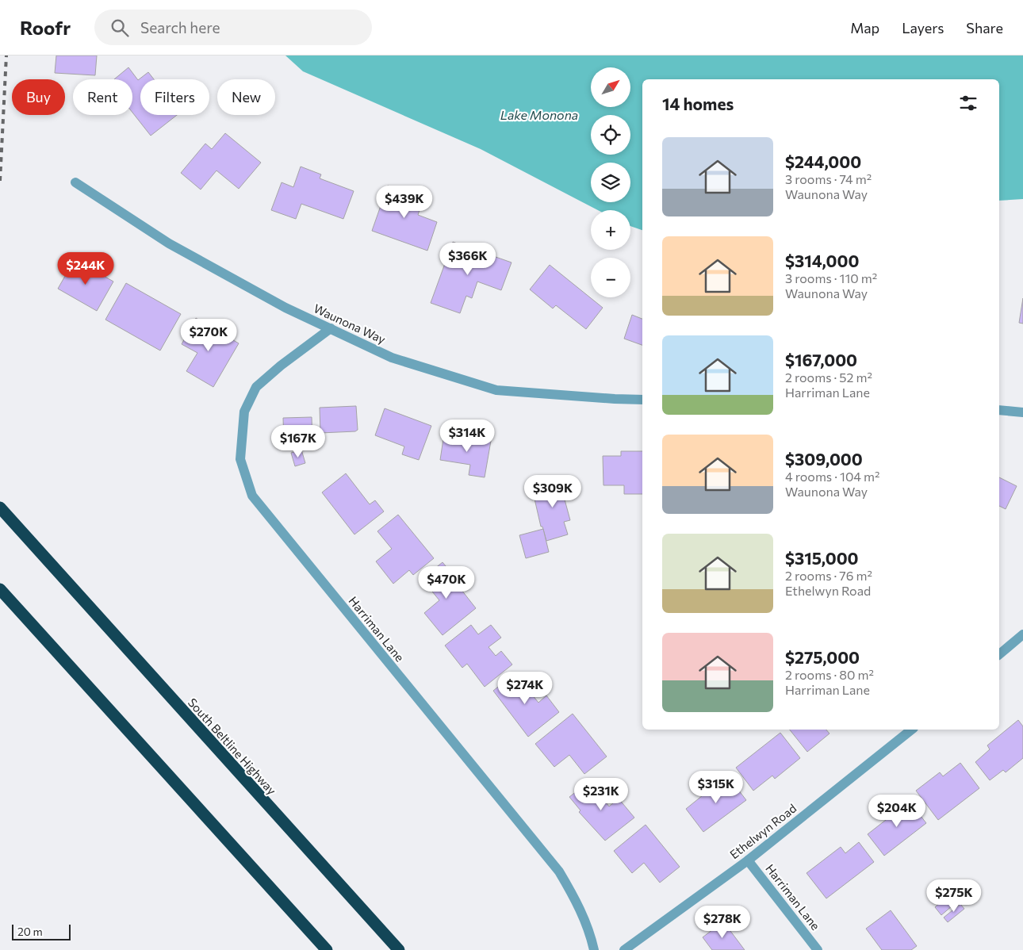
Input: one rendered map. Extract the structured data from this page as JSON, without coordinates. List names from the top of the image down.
{
  "streets": {
    "highway": ["South Beltline Highway"],
    "street": ["Waunona Way", "Harriman Lane", "Ethelwyn Road"]
  },
  "crossings": [
    ["Waunona Way", "Harriman Lane"],
    ["Harriman Lane", "Ethelwyn Road"]
  ],
  "water": ["Lake Monona"],
  "scale_bar": "20 m",
  "north": "top right",
  "page": {
    "header": "Roofr",
    "search": "Search here",
    "nav": ["Map", "Layers", "Share"],
    "map_buttons": ["+", "−"],
    "chip": [
      "Buy",
      "Rent",
      "Filters",
      "New"
    ],
    "heading": "14 homes",
    "list": [
      {
        "name": "$244,000",
        "note": "3 rooms · 74 m² · Waunona Way"
      },
      {
        "name": "$314,000",
        "note": "3 rooms · 110 m² · Waunona Way"
      },
      {
        "name": "$167,000",
        "note": "2 rooms · 52 m² · Harriman Lane"
      },
      {
        "name": "$309,000",
        "note": "4 rooms · 104 m² · Waunona Way"
      },
      {
        "name": "$315,000",
        "note": "2 rooms · 76 m² · Ethelwyn Road"
      },
      {
        "name": "$275,000",
        "note": "2 rooms · 80 m² · Harriman Lane"
      }
    ],
    "price": [
      "$439K",
      "$366K",
      "$244K",
      "$270K",
      "$314K",
      "$167K",
      "$309K",
      "$470K",
      "$274K",
      "$315K",
      "$231K",
      "$204K",
      "$275K",
      "$278K"
    ],
    "scale": "20 m"
  }
}
